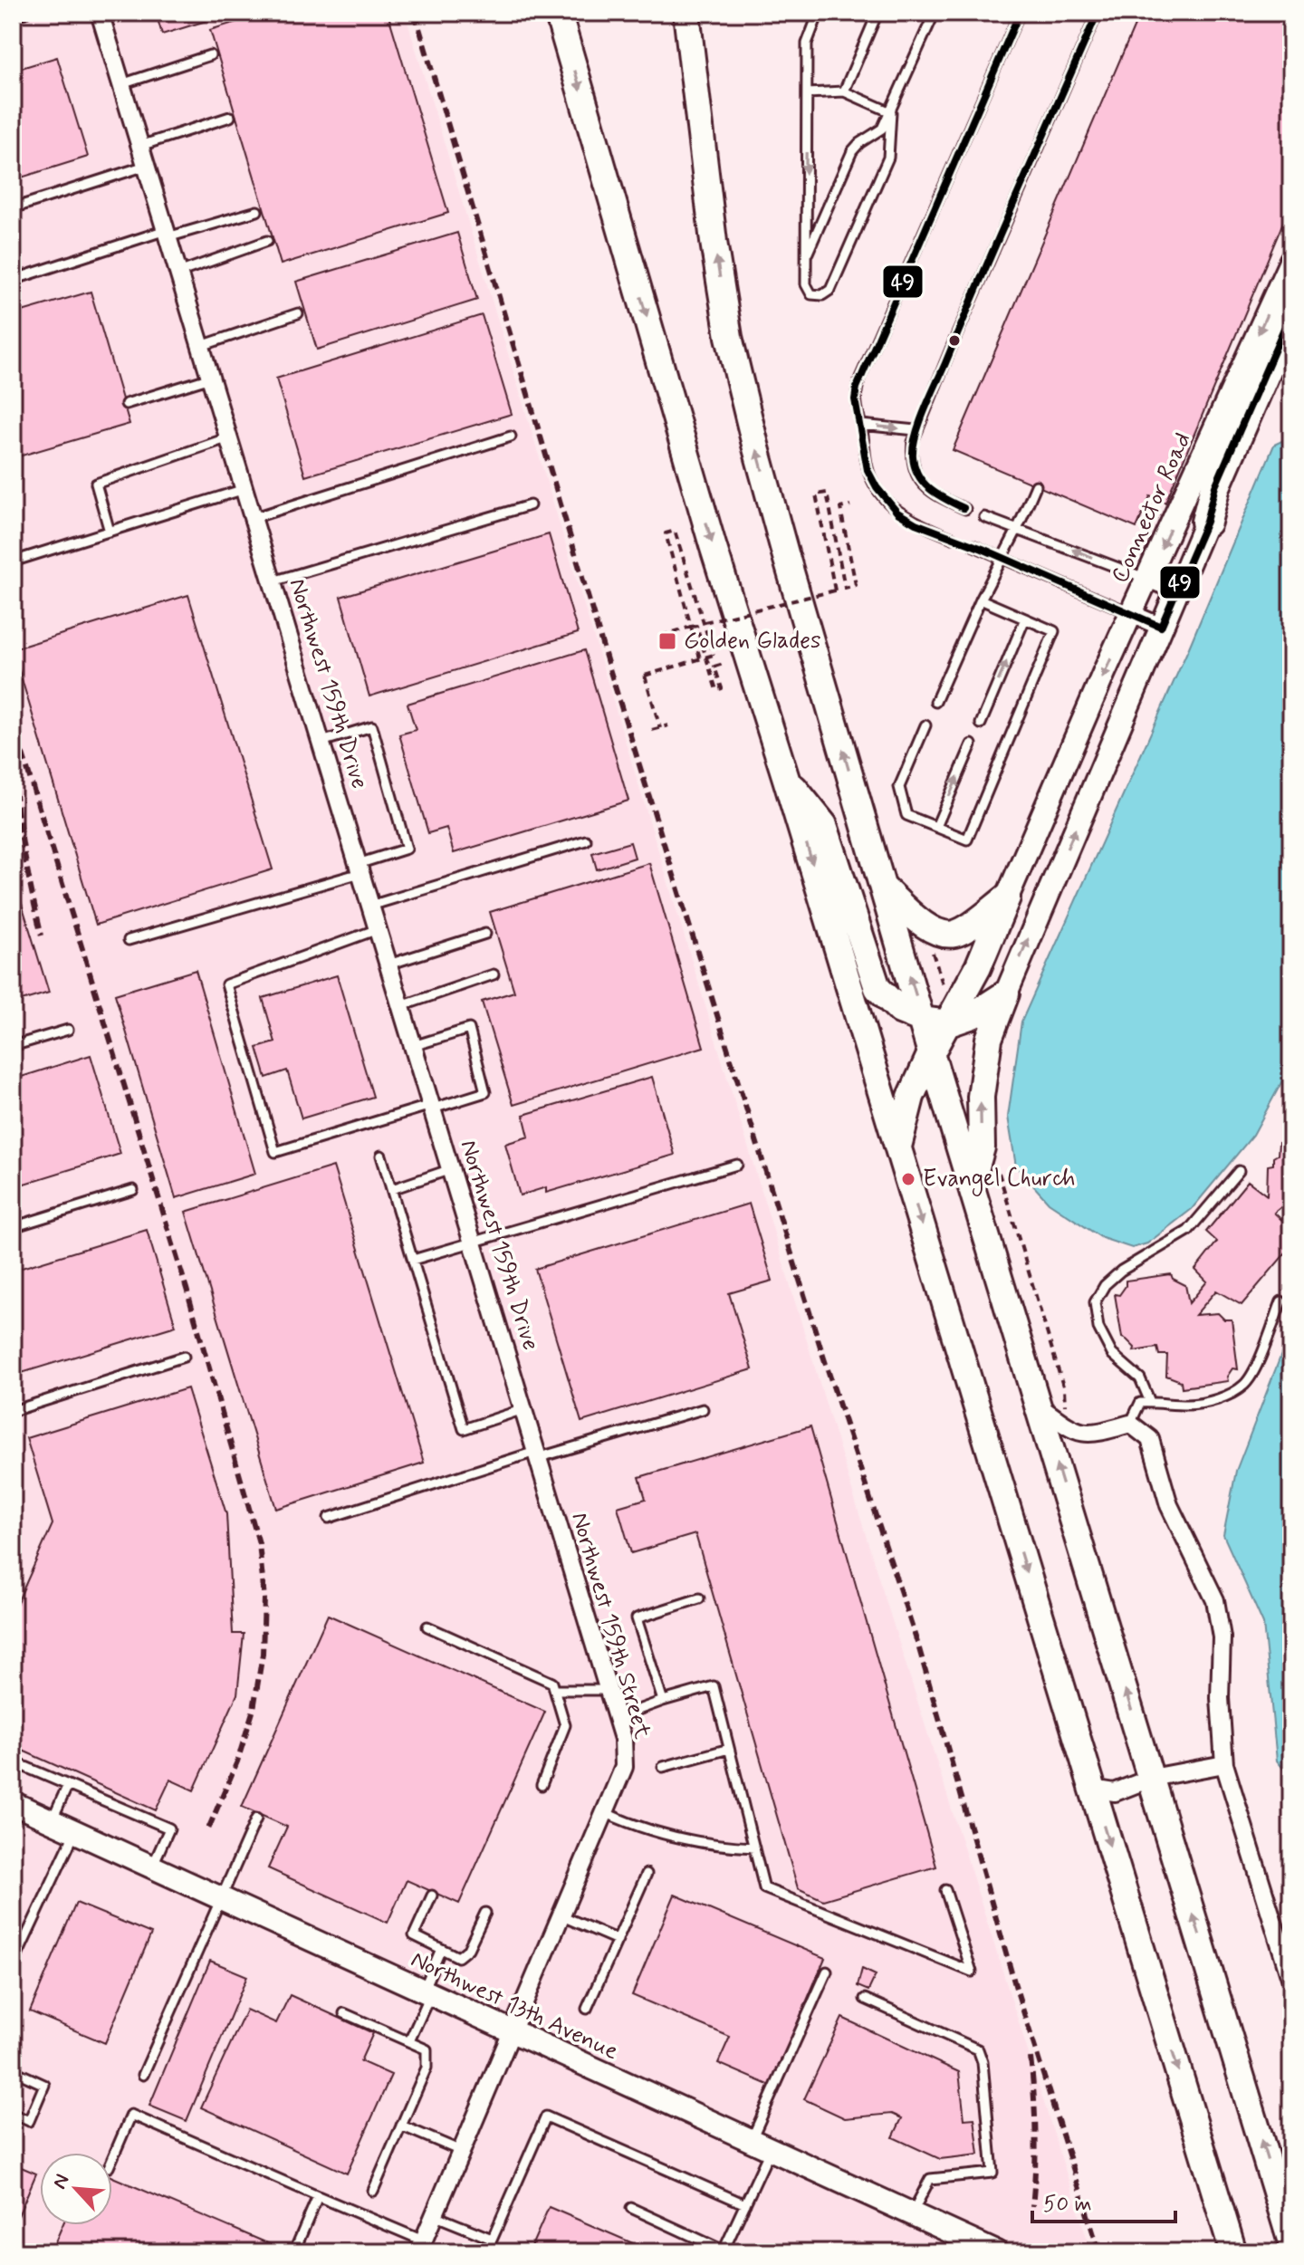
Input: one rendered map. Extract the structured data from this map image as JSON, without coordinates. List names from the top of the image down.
{
  "streets": {
    "main road": ["Connector Road", "Northwest 13th Avenue"],
    "street": ["Northwest 159th Drive", "Northwest 159th Street"]
  },
  "crossings": [
    ["Northwest 159th Drive", "Northwest 159th Street"],
    ["Northwest 159th Street", "Northwest 13th Avenue"]
  ],
  "places": {
    "transit": ["Golden Glades"],
    "other": ["Evangel Church"]
  },
  "lines": ["transit line 49"],
  "scale_bar": "50 m",
  "north": "top left"
}
